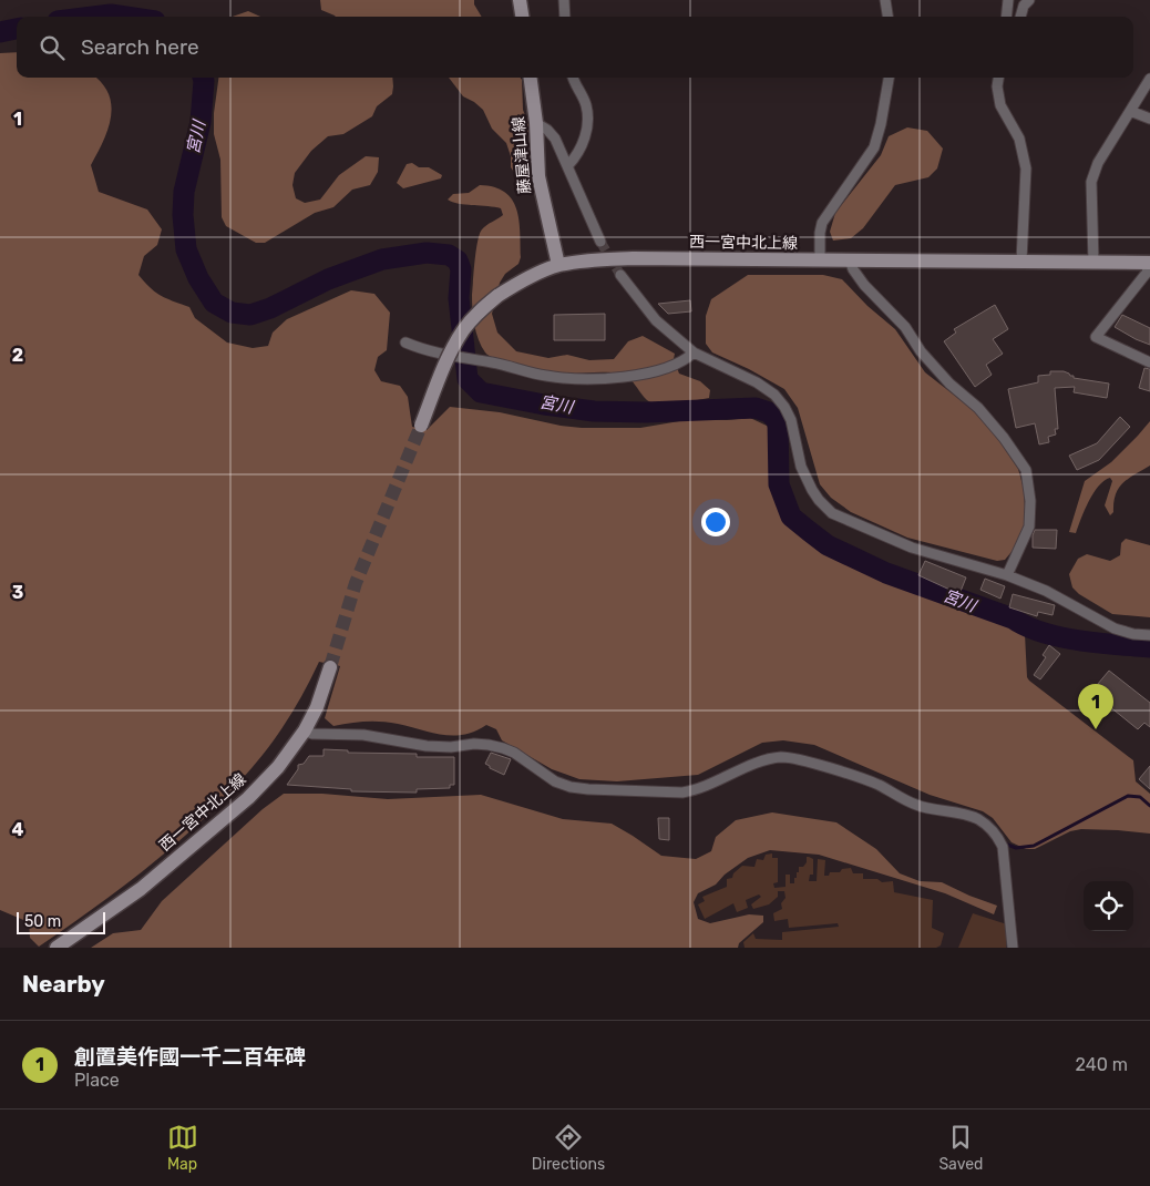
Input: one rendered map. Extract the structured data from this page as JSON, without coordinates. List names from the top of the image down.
{
  "streets": {
    "main road": ["藤屋津山線", "西一宮中北上線"]
  },
  "crossings": [
    ["藤屋津山線", "西一宮中北上線"]
  ],
  "water": ["宮川"],
  "scale_bar": "50 m",
  "page": {
    "search": "Search here",
    "pins": "1",
    "scale": "50 m",
    "heading": "Nearby",
    "list": [
      {
        "mark": "1",
        "name": "創置美作國一千二百年碑",
        "note": "Place",
        "value": "240 m"
      }
    ],
    "nav": ["Map", "Directions", "Saved"]
  },
  "grid": {
    "rows": [
      "1",
      "2",
      "3",
      "4"
    ]
  }
}
